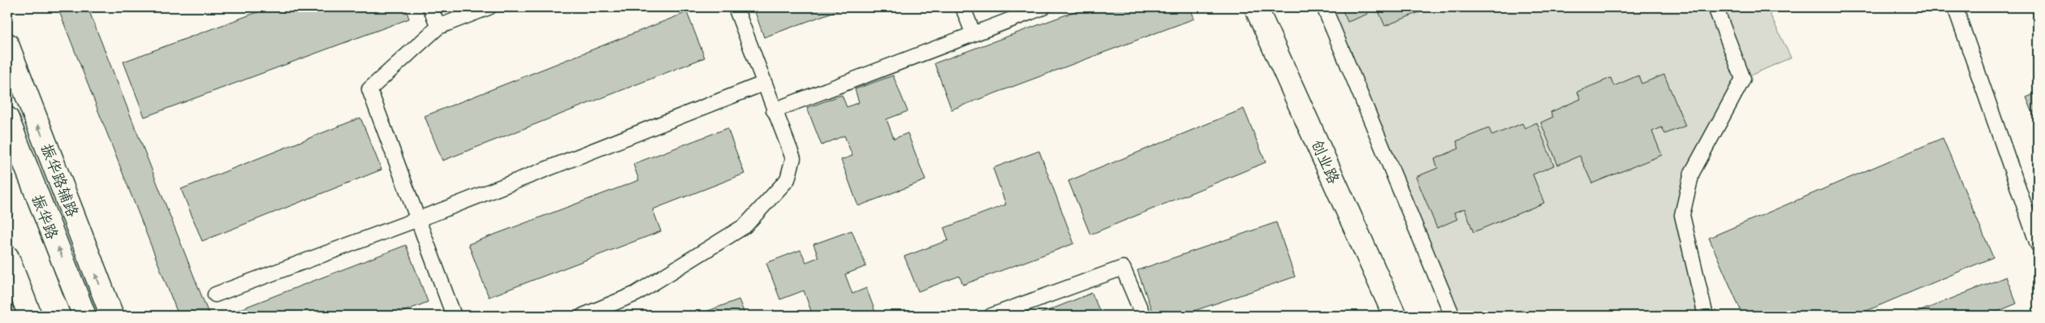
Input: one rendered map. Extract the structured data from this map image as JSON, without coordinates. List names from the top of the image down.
{
  "streets": {
    "street": ["创业路", "振华路辅路", "振华路"]
  },
  "one_way": ["振华路辅路", "振华路"]
}
